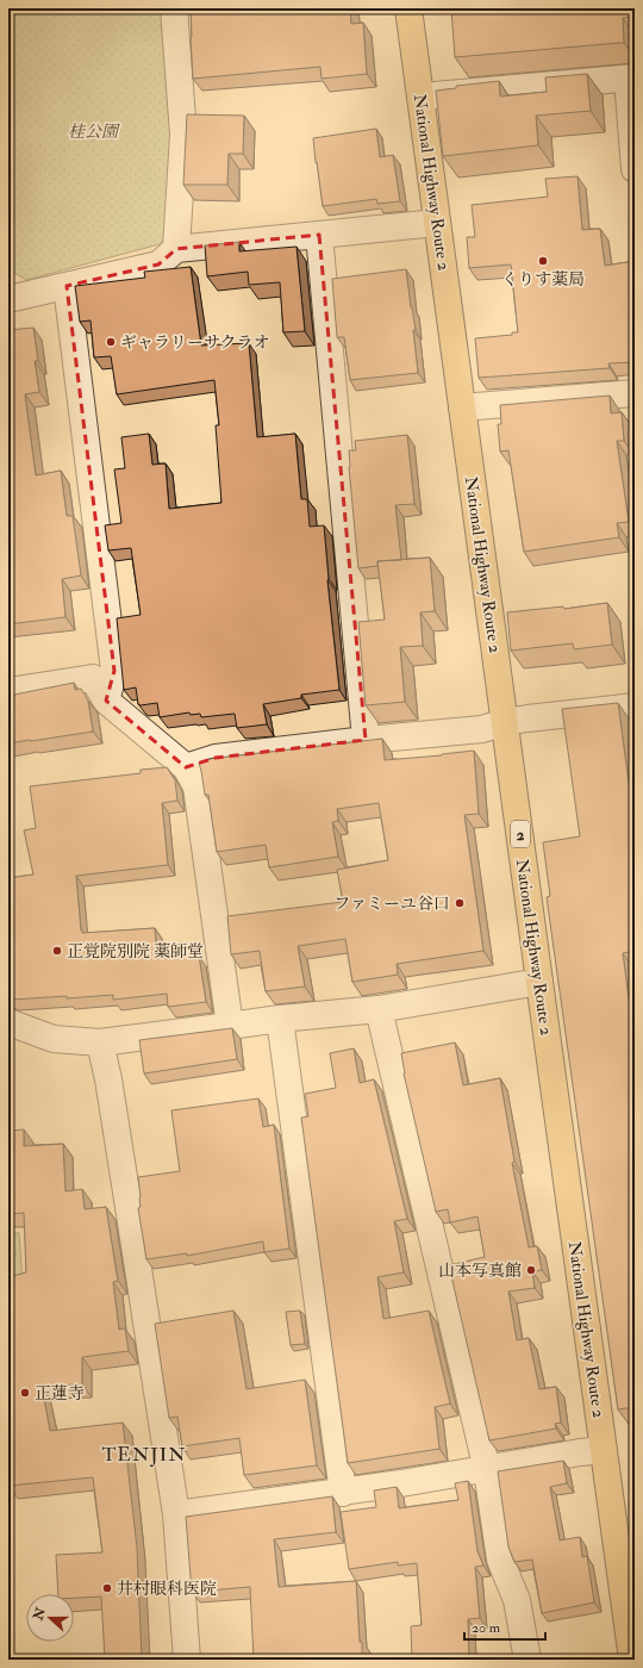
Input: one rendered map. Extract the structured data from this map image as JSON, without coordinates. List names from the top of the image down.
{
  "streets": {
    "highway": ["National Highway Route 2", "2"]
  },
  "districts": ["TENJIN"],
  "parks": ["桂公園"],
  "places": [
    "くりす薬局",
    "ギャラリーサクラオ",
    "ファミーユ谷口",
    "正覚院別院 薬師堂",
    "山本写真館",
    "正蓮寺",
    "井村眼科医院"
  ],
  "scale_bar": "20 m",
  "north": "left"
}
